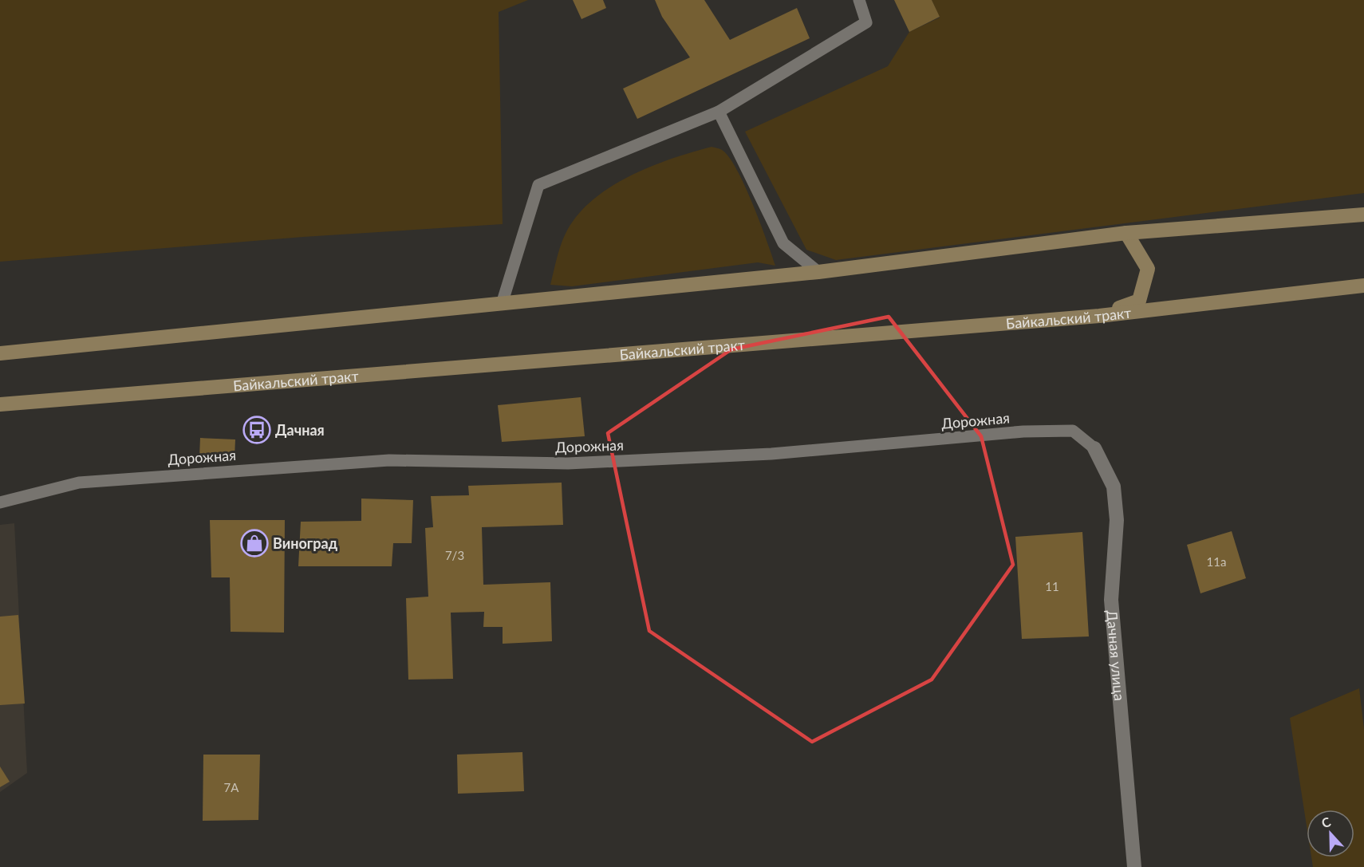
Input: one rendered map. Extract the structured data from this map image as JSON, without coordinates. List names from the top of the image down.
{
  "streets": {
    "main road": ["Байкальский тракт"],
    "street": ["Дачная улица"],
    "lane": ["Дорожная"]
  },
  "crossings": [
    ["Дорожная", "Дачная улица"]
  ],
  "places": {
    "bus stop": ["Дачная"],
    "shop": ["Виноград"]
  },
  "house_numbers": [
    "7/3",
    "11а",
    "11",
    "7А"
  ],
  "north": "top"
}
